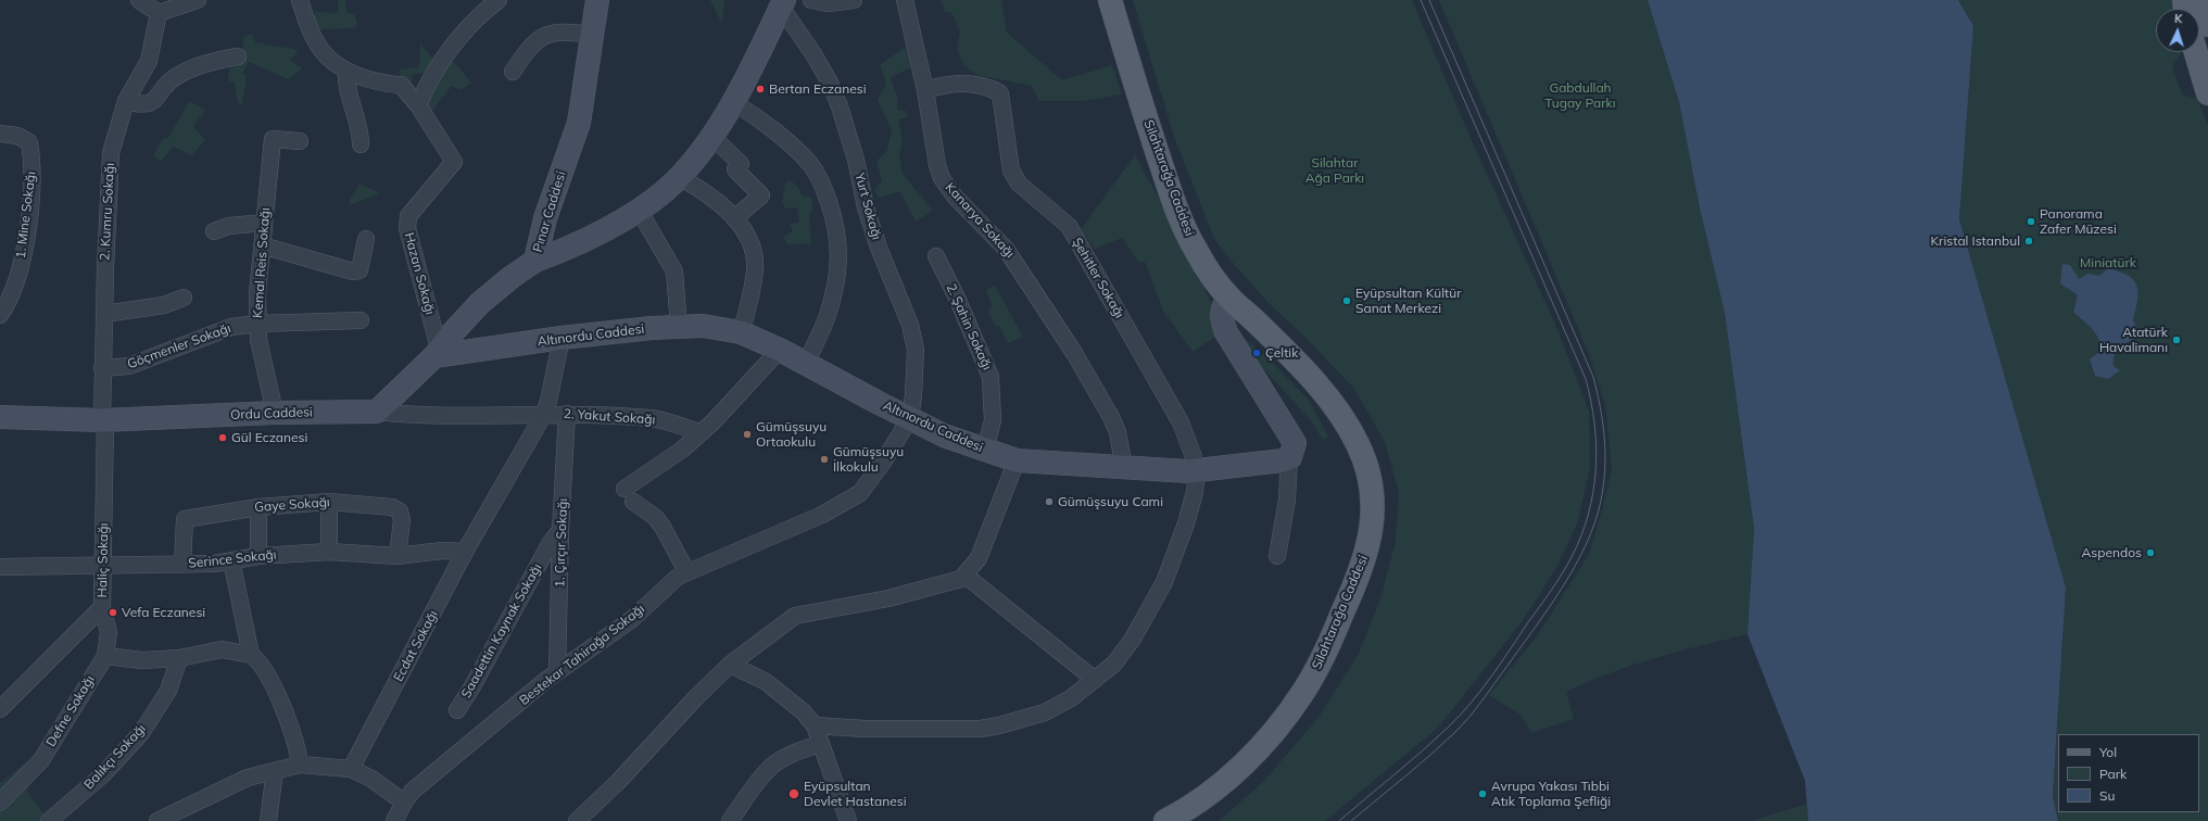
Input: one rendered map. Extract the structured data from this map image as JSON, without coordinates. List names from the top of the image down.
{
  "streets": {
    "main road": [
      "Silahtarağa Caddesi",
      "Pınar Caddesi",
      "Altınordu Caddesi",
      "Ordu Caddesi"
    ],
    "street": [
      "Yurt Sokağı",
      "2. Kumru Sokağı",
      "1. Mine Sokağı",
      "Kanarya Sokağı",
      "Kemal Reis Sokağı",
      "Hazan Sokağı",
      "Şehitler Sokağı",
      "2. Şahin Sokağı",
      "Göçmenler Sokağı",
      "2. Yakut Sokağı",
      "Gaye Sokağı",
      "1. Çırçır Sokağı",
      "Serince Sokağı",
      "Haliç Sokağı",
      "Saadettin Kaynak Sokağı",
      "Ecdat Sokağı",
      "Bestekar Tahirağa Sokağı",
      "Defne Sokağı",
      "Balıkçı Sokağı"
    ]
  },
  "crossings": [
    ["Yurt Sokağı", "Altınordu Caddesi"],
    ["Yurt Sokağı", "Bestekar Tahirağa Sokağı"],
    ["2. Kumru Sokağı", "Göçmenler Sokağı"],
    ["2. Kumru Sokağı", "Ordu Caddesi"],
    ["2. Kumru Sokağı", "Haliç Sokağı"],
    ["Pınar Caddesi", "Hazan Sokağı"],
    ["Pınar Caddesi", "Altınordu Caddesi"],
    ["Pınar Caddesi", "Ordu Caddesi"],
    ["Kanarya Sokağı", "Şehitler Sokağı"],
    ["Kanarya Sokağı", "Altınordu Caddesi"],
    ["Kemal Reis Sokağı", "Göçmenler Sokağı"],
    ["Kemal Reis Sokağı", "Ordu Caddesi"],
    ["Hazan Sokağı", "Altınordu Caddesi"],
    ["Şehitler Sokağı", "Altınordu Caddesi"],
    ["2. Şahin Sokağı", "Altınordu Caddesi"],
    ["Altınordu Caddesi", "Ecdat Sokağı"],
    ["Altınordu Caddesi", "Bestekar Tahirağa Sokağı"],
    ["Ordu Caddesi", "2. Yakut Sokağı"],
    ["Ordu Caddesi", "Haliç Sokağı"],
    ["Ordu Caddesi", "Ecdat Sokağı"],
    ["2. Yakut Sokağı", "1. Çırçır Sokağı"],
    ["2. Yakut Sokağı", "Ecdat Sokağı"],
    ["Gaye Sokağı", "Serince Sokağı"],
    ["1. Çırçır Sokağı", "Saadettin Kaynak Sokağı"],
    ["1. Çırçır Sokağı", "Bestekar Tahirağa Sokağı"],
    ["Serince Sokağı", "Haliç Sokağı"],
    ["Serince Sokağı", "Ecdat Sokağı"],
    ["Haliç Sokağı", "Defne Sokağı"]
  ],
  "parks": ["Gabdullah Tugay Parkı", "Silahtar Ağa Parkı", "Miniatürk"],
  "places": [
    "Bertan Eczanesi",
    "Panorama Zafer Müzesi",
    "Kristal Istanbul",
    "Eyüpsultan Kültür Sanat Merkezi",
    "Atatürk Havalimanı",
    "Çeltik",
    "Gümüşsuyu Ortaokulu",
    "Gül Eczanesi",
    "Gümüşsuyu İlkokulu",
    "Gümüşsuyu Cami",
    "Aspendos",
    "Vefa Eczanesi",
    "Eyüpsultan Devlet Hastanesi",
    "Avrupa Yakası Tıbbi Atık Toplama Şefliği"
  ],
  "legend": ["Yol", "Park", "Su"],
  "north": "top"
}
